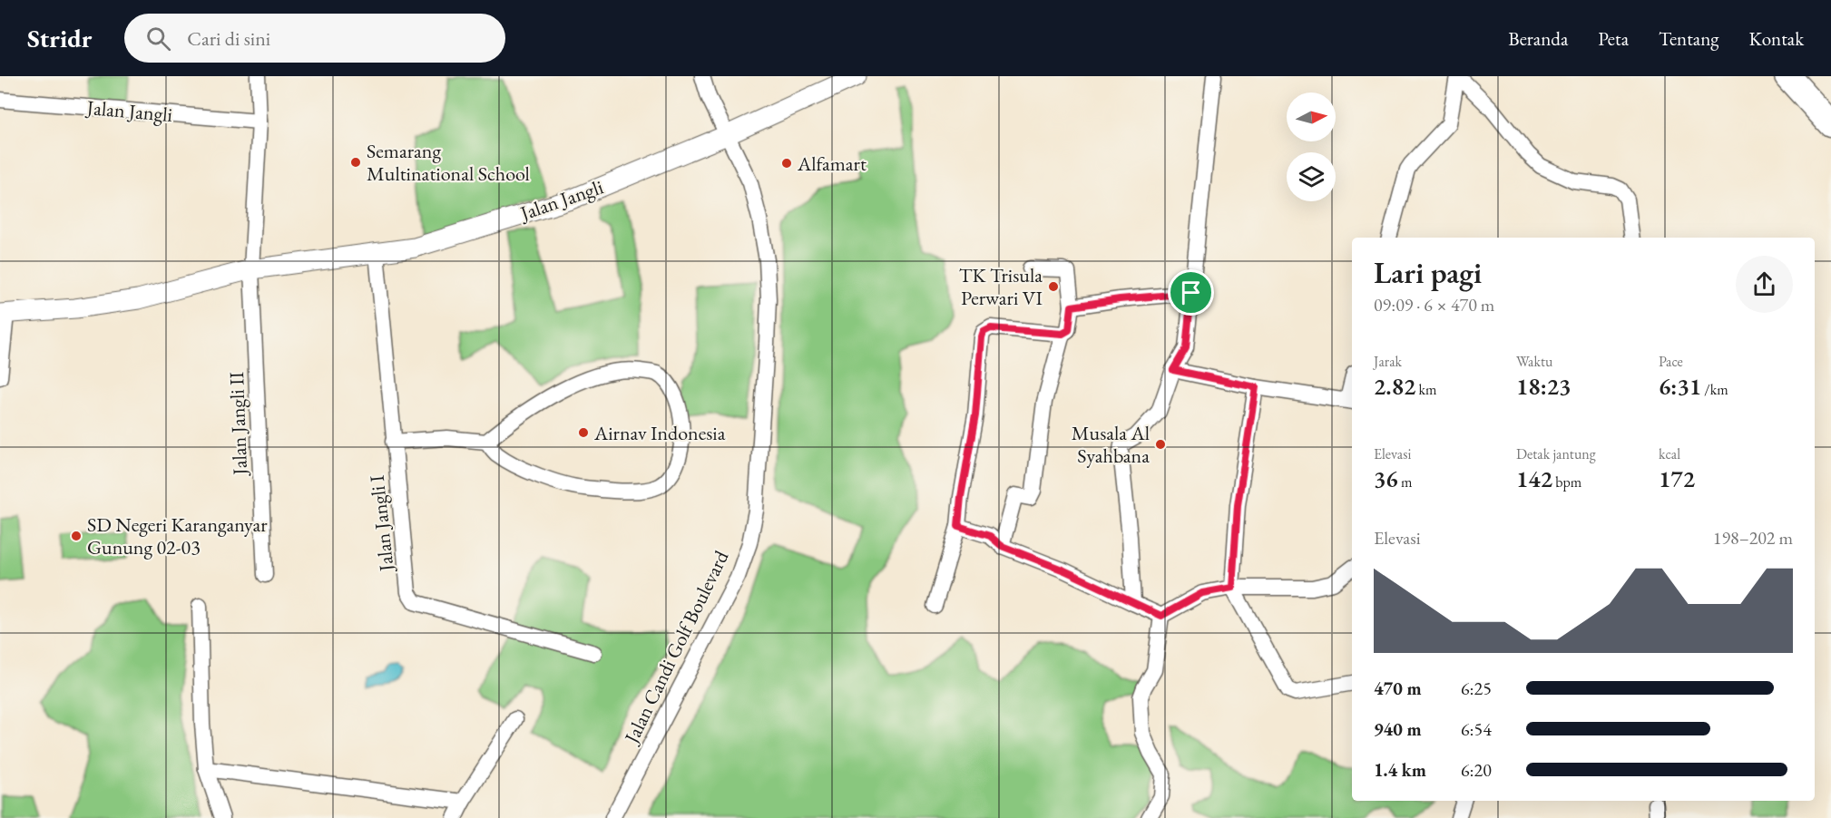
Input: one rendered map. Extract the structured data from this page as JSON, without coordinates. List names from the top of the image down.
{
  "streets": {
    "street": [
      "Jalan Jangli",
      "Jalan Jangli II",
      "Jalan Jangli I",
      "Jalan Candi Golf Boulevard"
    ]
  },
  "crossings": [
    ["Jalan Jangli", "Jalan Jangli II"],
    ["Jalan Jangli", "Jalan Jangli I"],
    ["Jalan Jangli", "Jalan Candi Golf Boulevard"]
  ],
  "places": [
    "Semarang Multinational School",
    "Alfamart",
    "TK Trisula Perwari VI",
    "Airnav Indonesia",
    "Musala Al Syahbana",
    "SD Negeri Karanganyar Gunung 02-03"
  ],
  "north": "right",
  "page": {
    "header": "Stridr",
    "search": "Cari di sini",
    "nav": [
      "Beranda",
      "Peta",
      "Tentang",
      "Kontak"
    ],
    "heading": ["Lari pagi", "09:09 · 6 × 470 m"],
    "stats": [
      ["Jarak", "2.82 km"],
      ["Waktu", "18:23"],
      ["Pace", "6:31 /km"],
      ["Elevasi", "36 m"],
      ["Detak jantung", "142 bpm"],
      ["kcal", "172"]
    ],
    "chart": ["Elevasi", "198–202 m"],
    "list": [
      {
        "name": "470 m",
        "note": "6:25"
      },
      {
        "name": "940 m",
        "note": "6:54"
      },
      {
        "name": "1.4 km",
        "note": "6:20"
      }
    ]
  }
}
